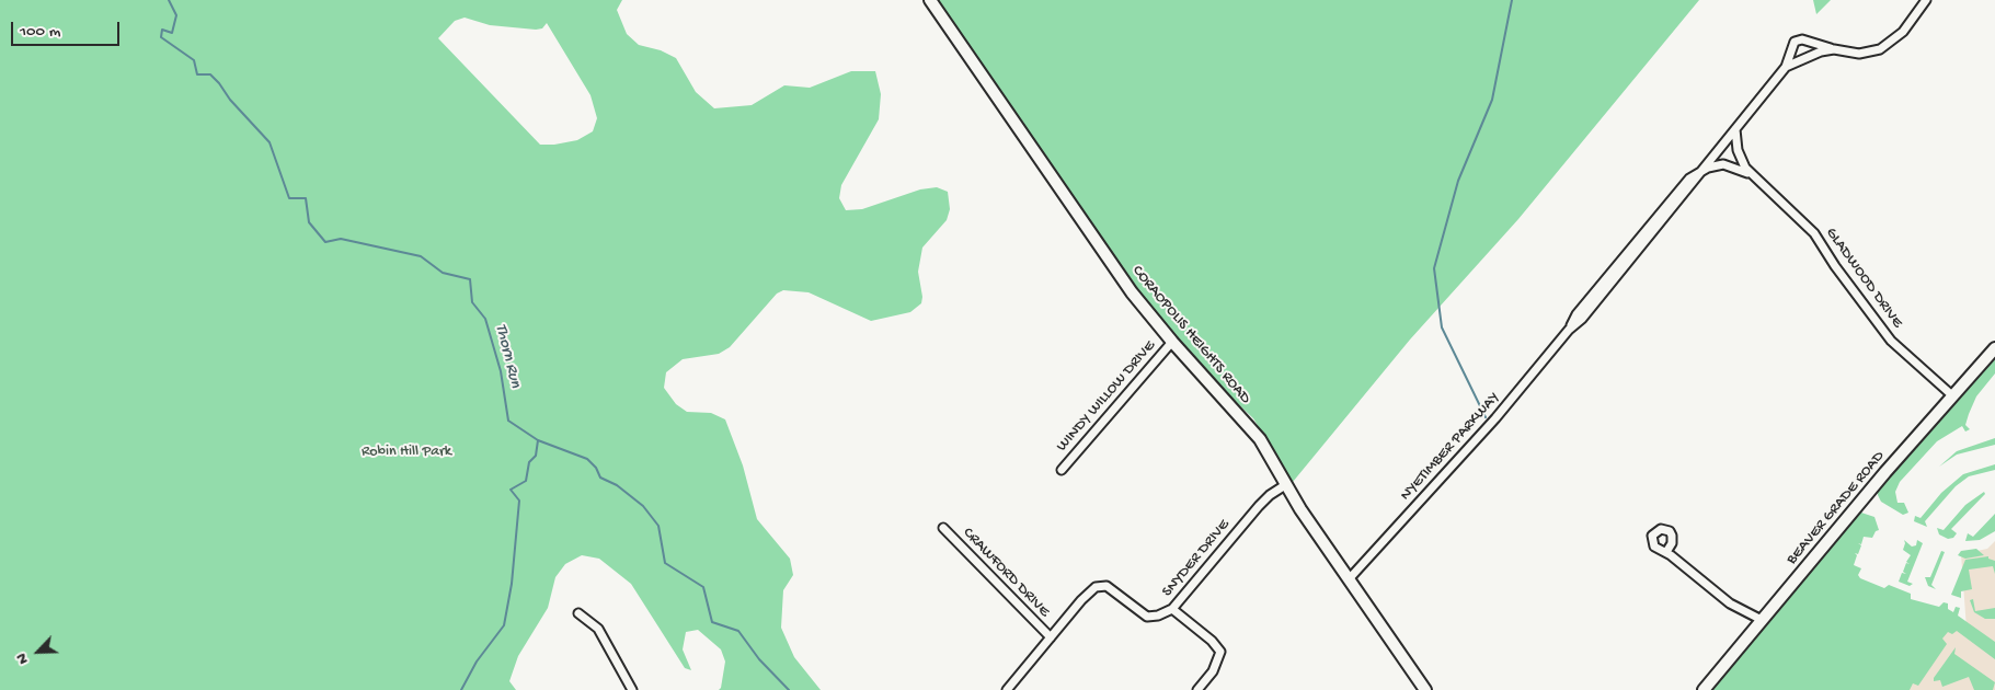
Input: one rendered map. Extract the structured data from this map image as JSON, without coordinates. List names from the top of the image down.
{
  "streets": {
    "street": [
      "GLADWOOD DRIVE",
      "CORAOPOLIS HEIGHTS ROAD",
      "WINDY WILLOW DRIVE",
      "NYETIMBER PARKWAY",
      "BEAVER GRADE ROAD",
      "SNYDER DRIVE",
      "CRAWFORD DRIVE"
    ]
  },
  "crossings": [
    ["GLADWOOD DRIVE", "NYETIMBER PARKWAY"],
    ["GLADWOOD DRIVE", "BEAVER GRADE ROAD"],
    ["CORAOPOLIS HEIGHTS ROAD", "WINDY WILLOW DRIVE"],
    ["CORAOPOLIS HEIGHTS ROAD", "NYETIMBER PARKWAY"],
    ["CORAOPOLIS HEIGHTS ROAD", "SNYDER DRIVE"],
    ["SNYDER DRIVE", "CRAWFORD DRIVE"]
  ],
  "water": ["Thorn Run"],
  "parks": ["Robin Hill Park"],
  "scale_bar": "100 m",
  "north": "bottom left"
}
